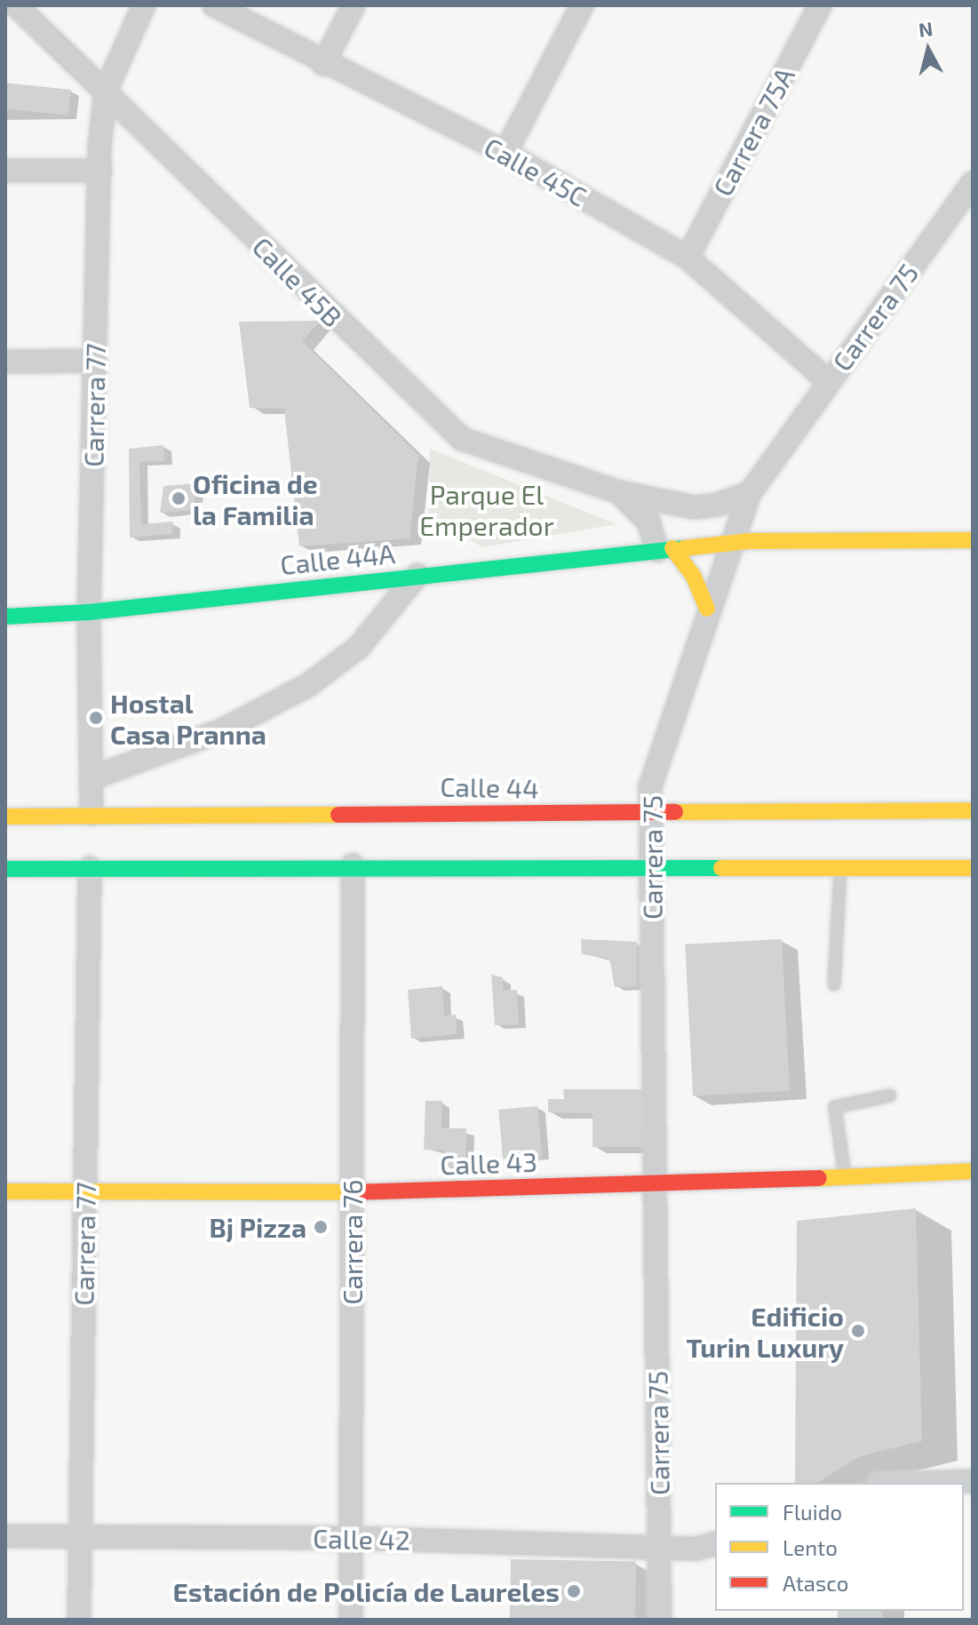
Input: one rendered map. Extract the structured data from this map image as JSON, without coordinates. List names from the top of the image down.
{
  "streets": {
    "street": [
      "Carrera 75A",
      "Calle 45C",
      "Calle 45B",
      "Carrera 75",
      "Carrera 77",
      "Calle 44A",
      "Calle 44",
      "Calle 43",
      "Carrera 76",
      "Calle 42"
    ]
  },
  "crossings": [
    ["Carrera 75A", "Calle 45C"],
    ["Calle 45C", "Carrera 75"],
    ["Calle 45B", "Carrera 75"],
    ["Calle 45B", "Carrera 77"],
    ["Calle 45B", "Calle 44A"],
    ["Carrera 75", "Calle 44A"],
    ["Carrera 75", "Calle 44"],
    ["Carrera 75", "Calle 43"],
    ["Carrera 75", "Calle 42"],
    ["Carrera 77", "Calle 44A"],
    ["Carrera 77", "Calle 44"],
    ["Carrera 77", "Calle 43"],
    ["Carrera 77", "Calle 42"],
    ["Calle 43", "Carrera 76"],
    ["Carrera 76", "Calle 42"]
  ],
  "parks": ["Parque El Emperador"],
  "places": [
    "Oficina de la Familia",
    "Hostal Casa Pranna",
    "Bj Pizza",
    "Edificio Turin Luxury",
    "Estación de Policía de Laureles"
  ],
  "legend": ["Fluido", "Lento", "Atasco"],
  "north": "top"
}
